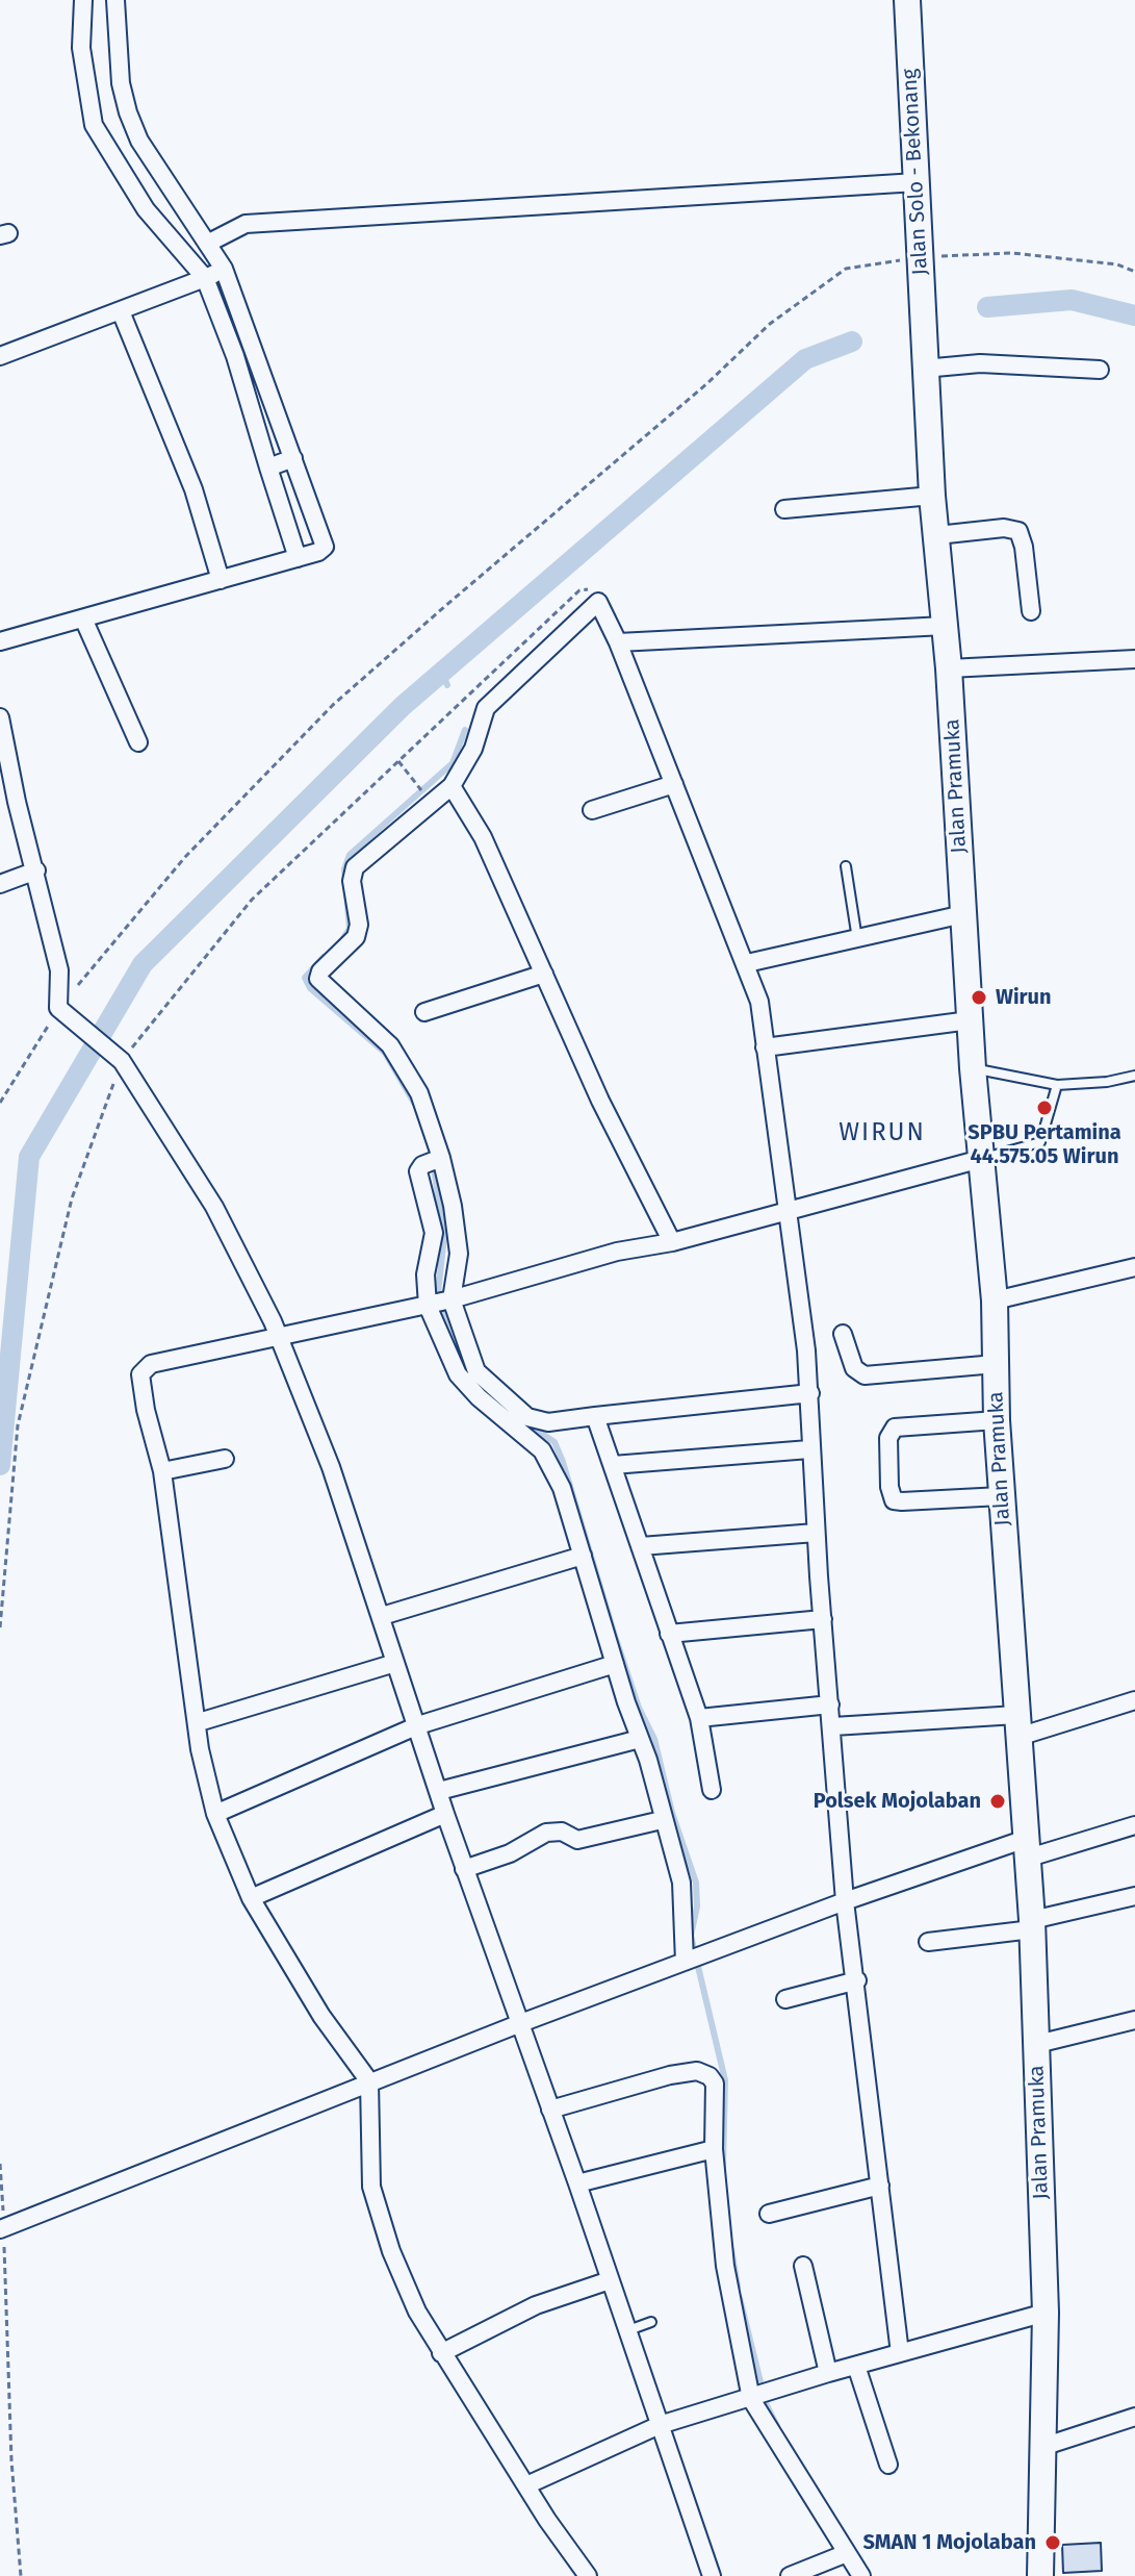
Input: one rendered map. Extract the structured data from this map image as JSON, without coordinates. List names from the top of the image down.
{
  "streets": {
    "main road": ["Jalan Solo - Bekonang", "Jalan Pramuka"]
  },
  "crossings": [
    ["Jalan Solo - Bekonang", "Jalan Pramuka"]
  ],
  "districts": ["WIRUN"],
  "places": [
    "Wirun",
    "SPBU Pertamina 44.575.05 Wirun",
    "Polsek Mojolaban",
    "SMAN 1 Mojolaban"
  ]
}
